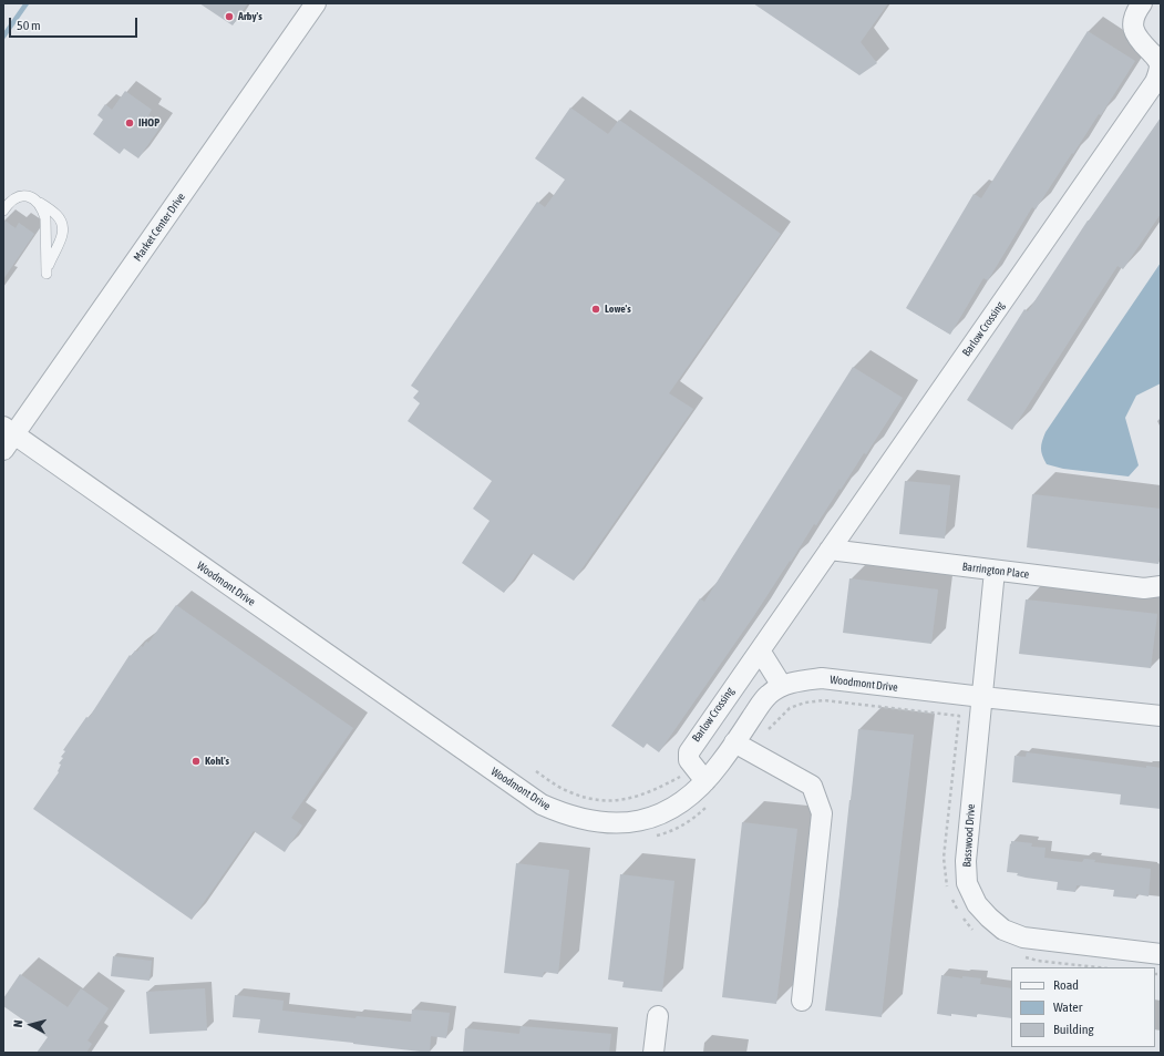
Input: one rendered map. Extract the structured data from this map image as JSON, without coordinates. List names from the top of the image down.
{
  "streets": {
    "street": [
      "Market Center Drive",
      "Barlow Crossing",
      "Barrington Place",
      "Woodmont Drive",
      "Basswood Drive"
    ]
  },
  "crossings": [
    ["Market Center Drive", "Woodmont Drive"],
    ["Barlow Crossing", "Barrington Place"],
    ["Barlow Crossing", "Woodmont Drive"],
    ["Barrington Place", "Basswood Drive"],
    ["Woodmont Drive", "Basswood Drive"]
  ],
  "places": [
    "Arby's",
    "IHOP",
    "Lowe's",
    "Kohl's"
  ],
  "legend": ["Road", "Water", "Building"],
  "scale_bar": "50 m",
  "north": "left"
}
